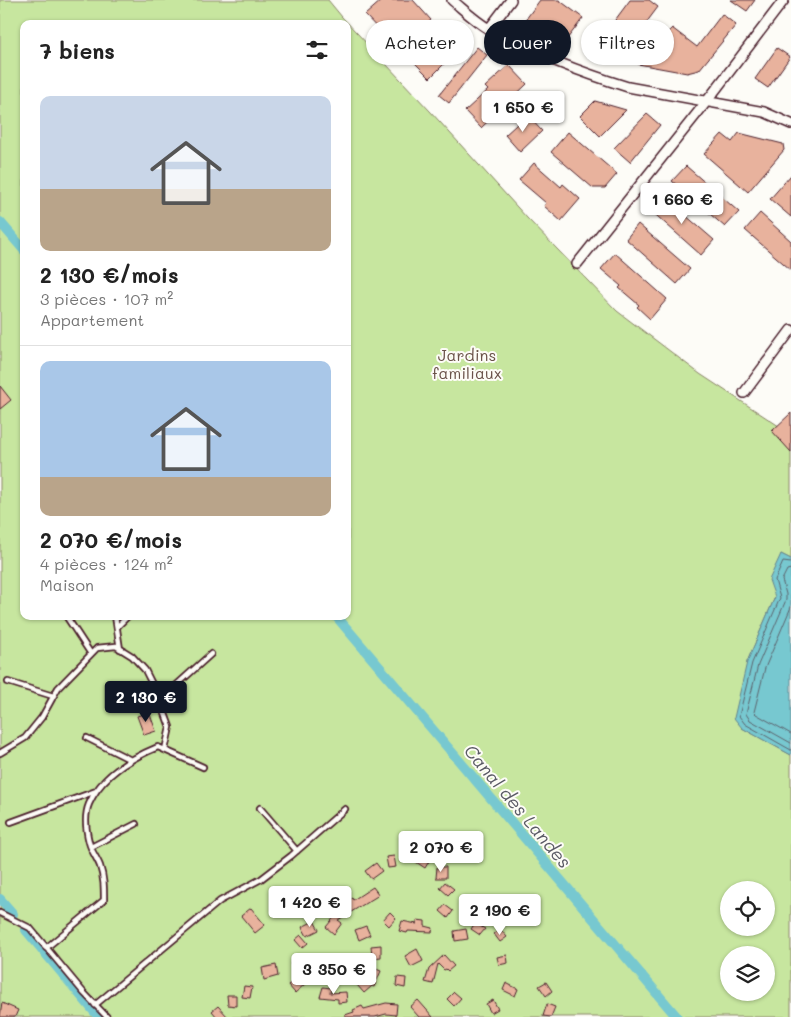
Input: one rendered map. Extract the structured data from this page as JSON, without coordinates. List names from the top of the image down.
{
  "water": ["Canal des Landes"],
  "parks": ["Jardins familiaux"],
  "page": {
    "chip": ["Acheter", "Louer", "Filtres"],
    "heading": "7 biens",
    "list": [
      {
        "name": "2 130 €/mois",
        "note": "3 pièces · 107 m² · Appartement"
      },
      {
        "name": "2 070 €/mois",
        "note": "4 pièces · 124 m² · Maison"
      }
    ],
    "price": [
      "1 650 €",
      "1 660 €",
      "2 130 €",
      "2 070 €",
      "1 420 €",
      "2 190 €",
      "3 350 €"
    ]
  }
}
